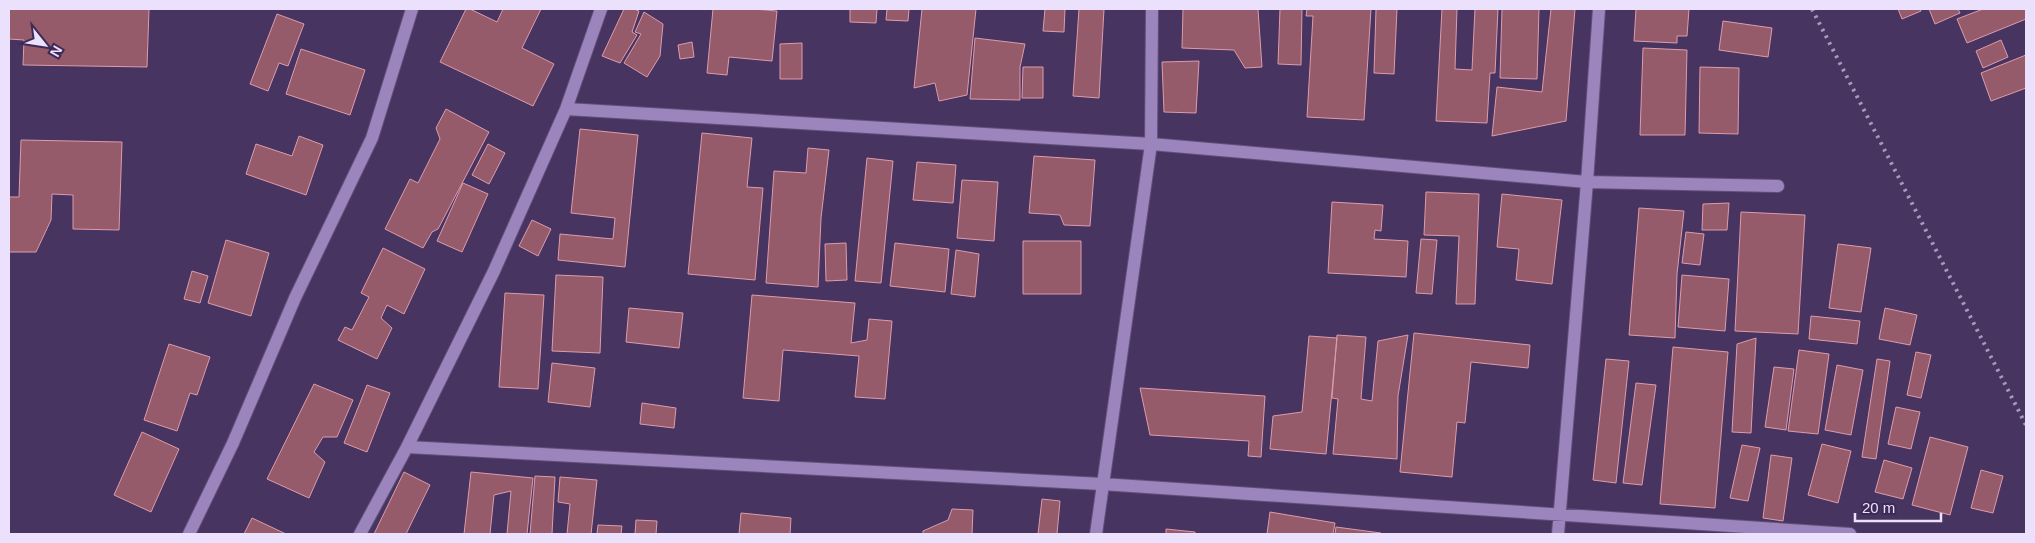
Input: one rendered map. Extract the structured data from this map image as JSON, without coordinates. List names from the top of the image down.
{
  "scale_bar": "20 m",
  "north": "bottom right"
}
